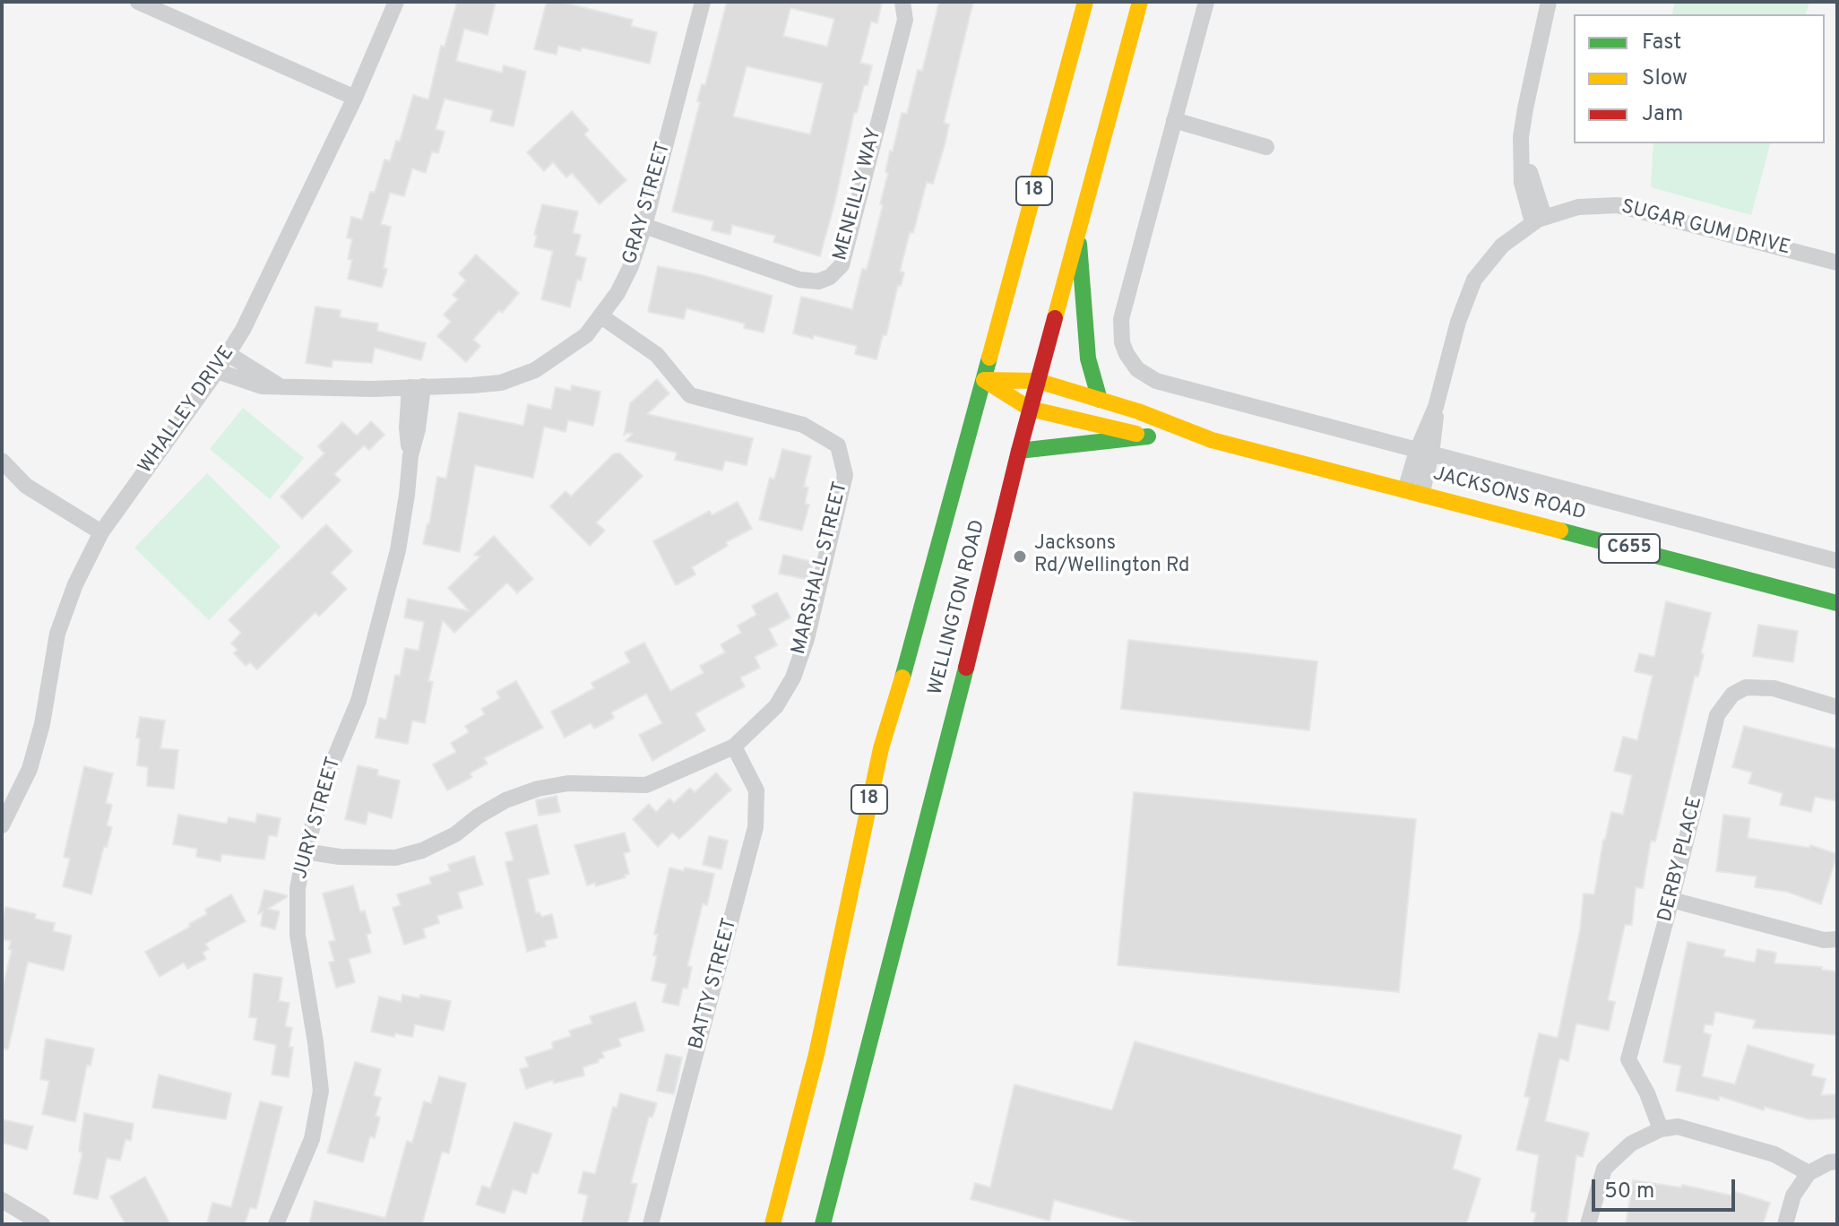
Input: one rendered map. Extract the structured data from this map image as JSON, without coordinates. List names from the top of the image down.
{
  "streets": {
    "main road": [
      "18",
      "JACKSONS ROAD",
      "C655",
      "WELLINGTON ROAD"
    ],
    "street": [
      "MENEILLY WAY",
      "GRAY STREET",
      "SUGAR GUM DRIVE",
      "WHALLEY DRIVE",
      "MARSHALL STREET",
      "JURY STREET",
      "DERBY PLACE",
      "BATTY STREET"
    ]
  },
  "crossings": [
    ["MENEILLY WAY", "GRAY STREET"],
    ["GRAY STREET", "WHALLEY DRIVE"],
    ["GRAY STREET", "MARSHALL STREET"],
    ["GRAY STREET", "JURY STREET"],
    ["SUGAR GUM DRIVE", "JACKSONS ROAD"],
    ["JACKSONS ROAD", "WELLINGTON ROAD"],
    ["MARSHALL STREET", "JURY STREET"],
    ["MARSHALL STREET", "BATTY STREET"]
  ],
  "places": ["Jacksons Rd/Wellington Rd"],
  "legend": ["Fast", "Slow", "Jam"],
  "scale_bar": "50 m"
}
